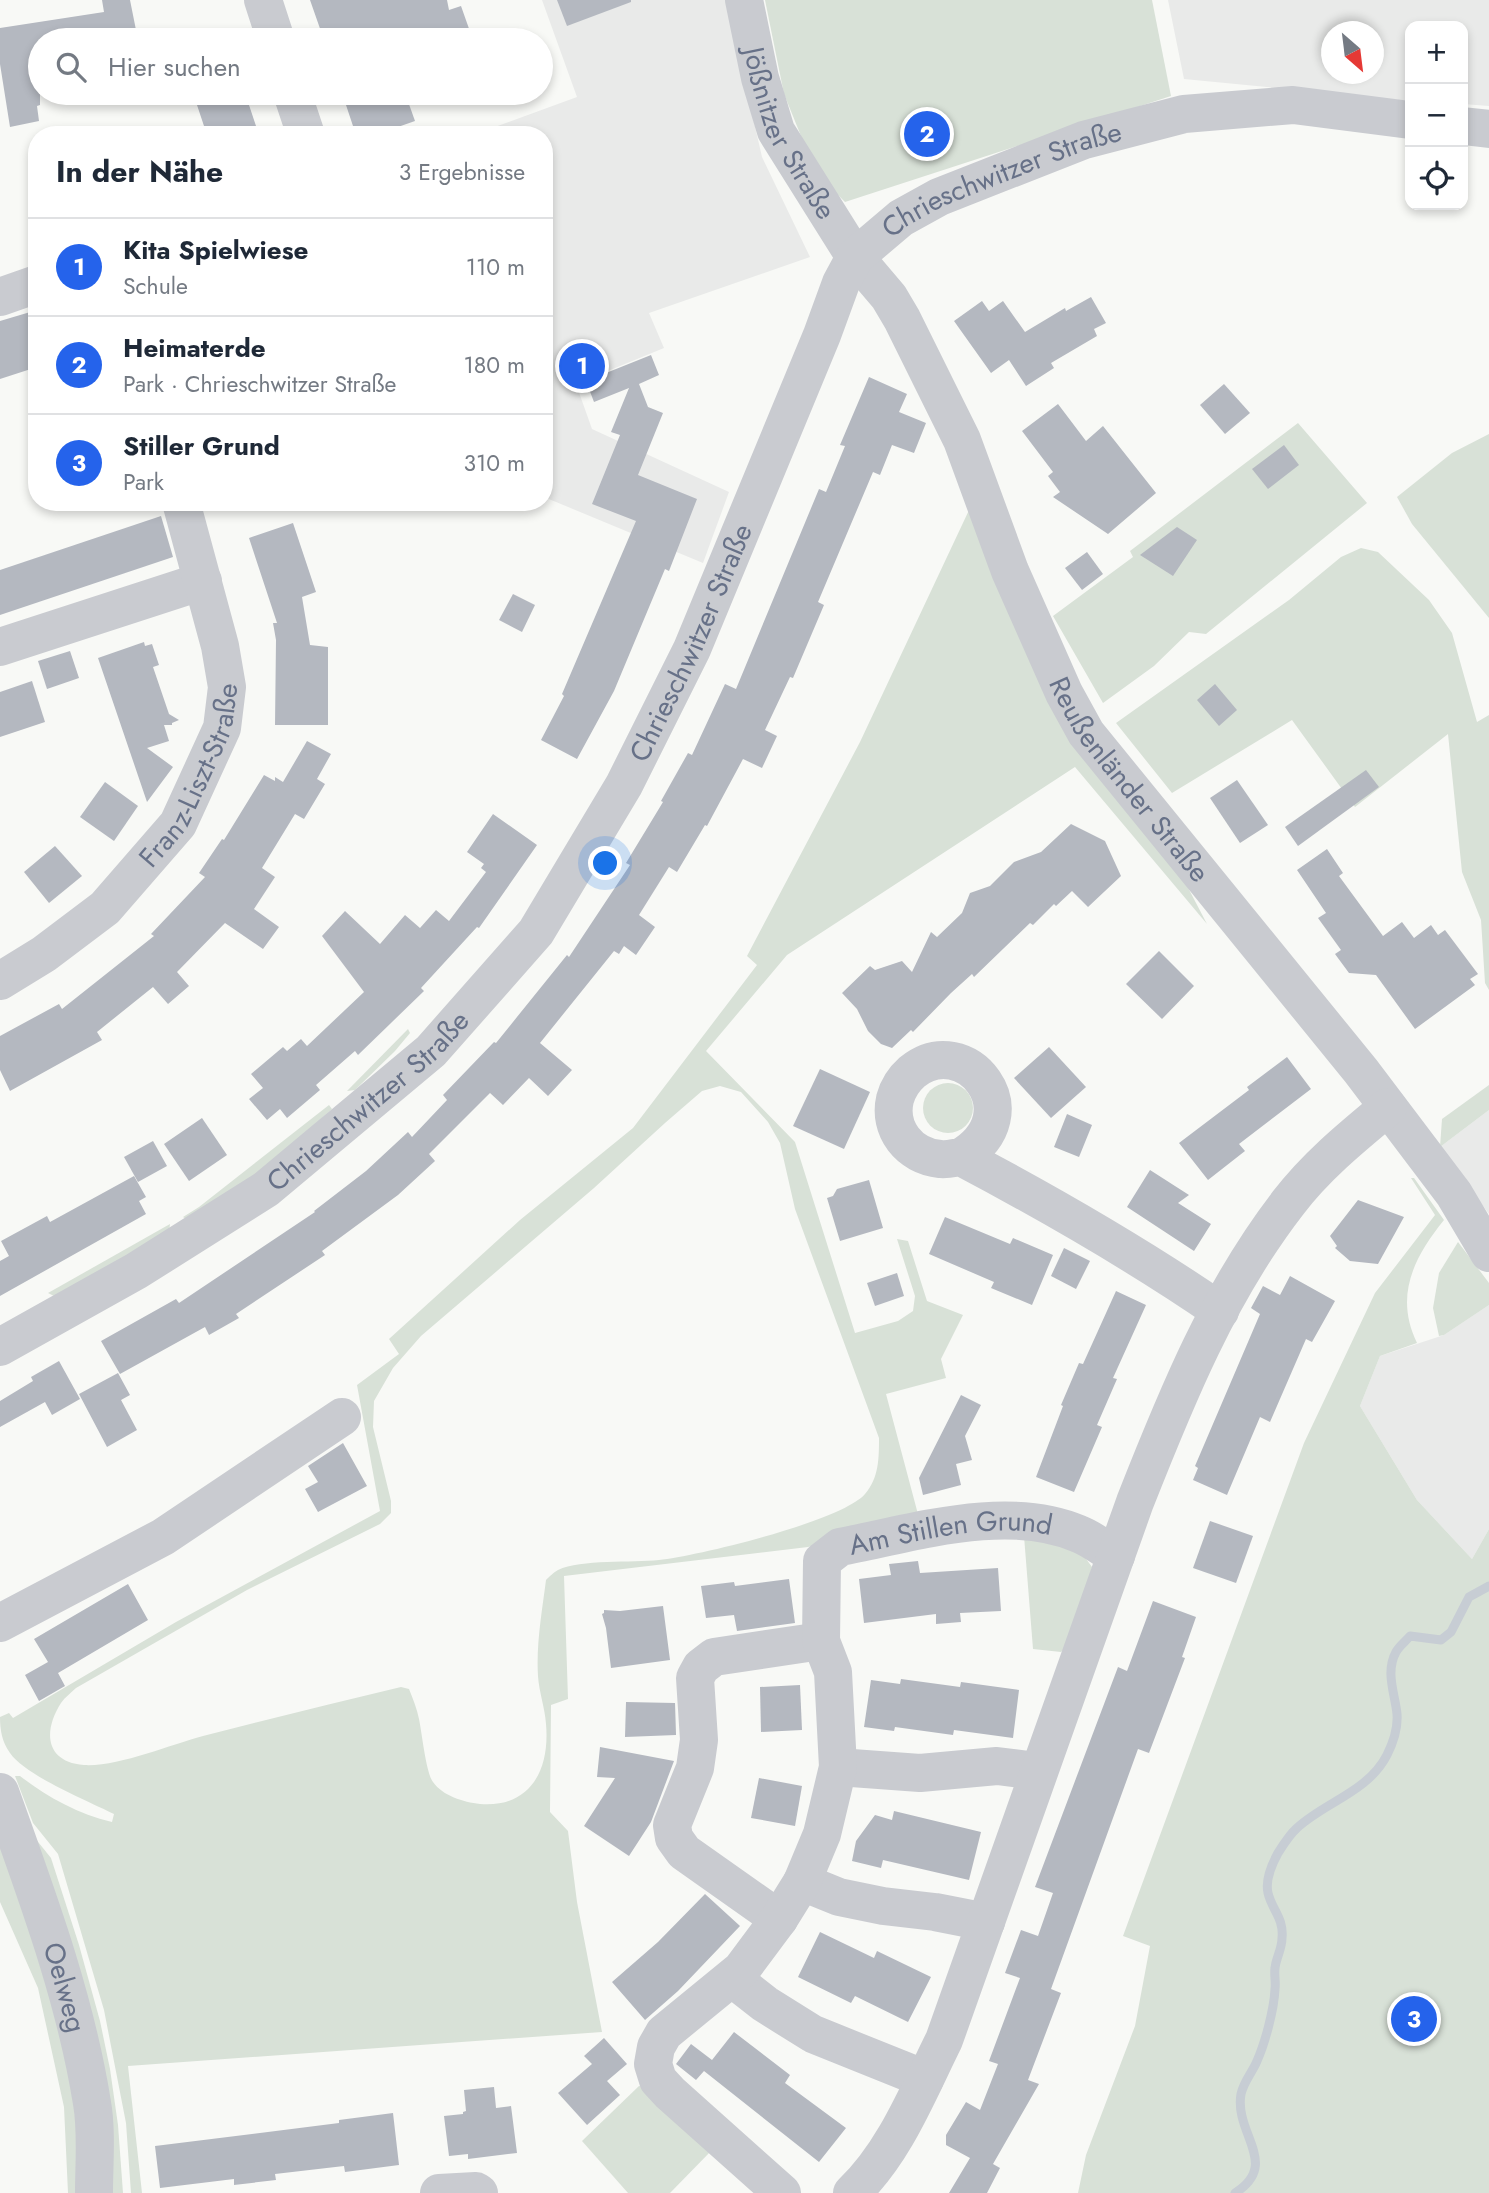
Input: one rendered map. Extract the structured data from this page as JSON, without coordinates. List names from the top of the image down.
{
  "streets": {
    "street": [
      "Jößnitzer Straße",
      "Chrieschwitzer Straße",
      "Franz-Liszt-Straße",
      "Reußenländer Straße",
      "Am Stillen Grund",
      "Oelweg"
    ]
  },
  "crossings": [
    ["Jößnitzer Straße", "Chrieschwitzer Straße"],
    ["Jößnitzer Straße", "Reußenländer Straße"],
    ["Chrieschwitzer Straße", "Reußenländer Straße"]
  ],
  "north": "bottom right",
  "page": {
    "map_buttons": ["+", "−"],
    "search": "Hier suchen",
    "pins": ["2", "1", "3"],
    "heading": ["In der Nähe", "3 Ergebnisse"],
    "list": [
      {
        "mark": "1",
        "name": "Kita Spielwiese",
        "note": "Schule",
        "value": "110 m"
      },
      {
        "mark": "2",
        "name": "Heimaterde",
        "note": "Park · Chrieschwitzer Straße",
        "value": "180 m"
      },
      {
        "mark": "3",
        "name": "Stiller Grund",
        "note": "Park",
        "value": "310 m"
      }
    ]
  }
}
